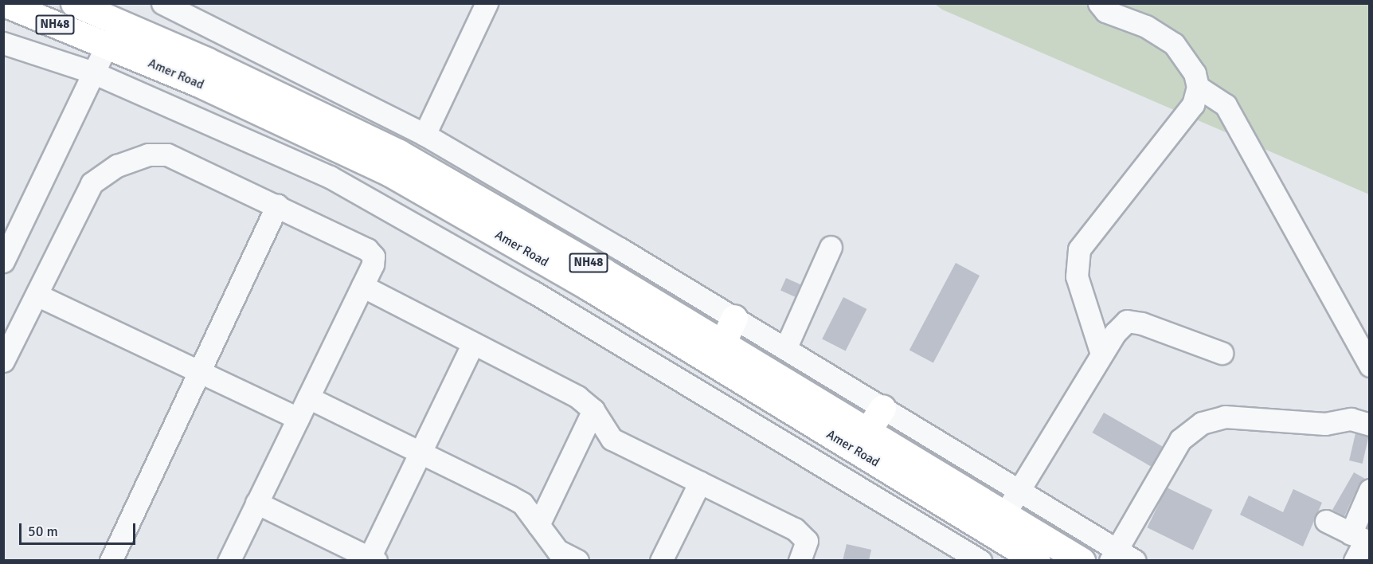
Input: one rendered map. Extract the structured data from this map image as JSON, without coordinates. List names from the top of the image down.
{
  "streets": {
    "highway": ["NH48", "Amer Road"]
  },
  "scale_bar": "50 m"
}
